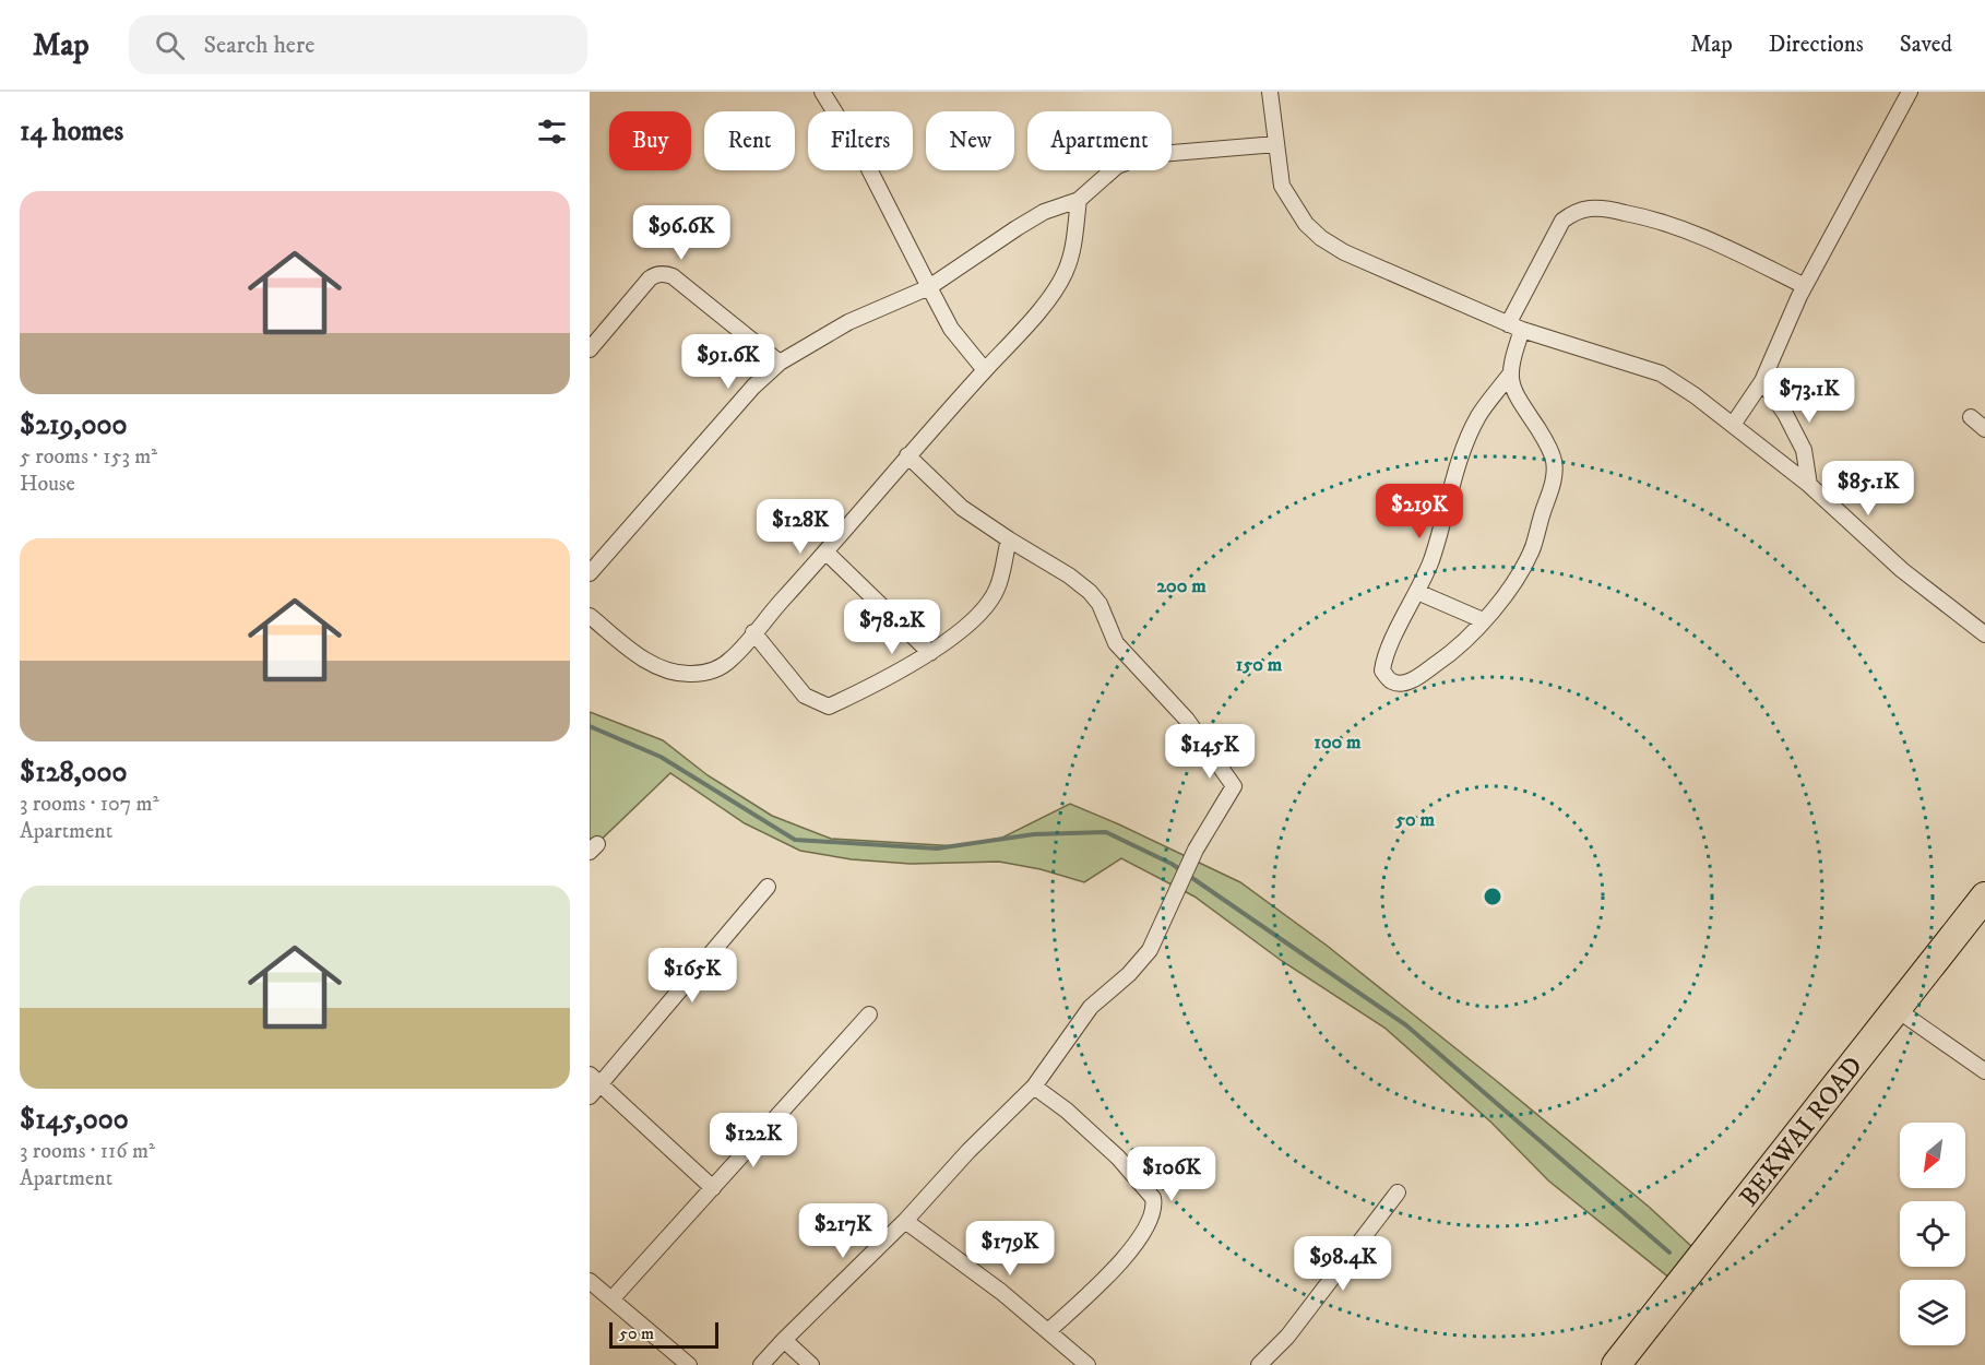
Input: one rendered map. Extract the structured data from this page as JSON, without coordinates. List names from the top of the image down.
{
  "streets": {
    "highway": ["BEKWAI ROAD"]
  },
  "scale_bar": "50 m",
  "north": "bottom left",
  "page": {
    "header": "Map",
    "search": "Search here",
    "nav": ["Map", "Directions", "Saved"],
    "heading": "14 homes",
    "chip": [
      "Buy",
      "Rent",
      "Filters",
      "New",
      "Apartment"
    ],
    "list": [
      {
        "name": "$219,000",
        "note": "5 rooms · 153 m² · House"
      },
      {
        "name": "$128,000",
        "note": "3 rooms · 107 m² · Apartment"
      },
      {
        "name": "$145,000",
        "note": "3 rooms · 116 m² · Apartment"
      }
    ],
    "price": [
      "$96.6K",
      "$91.6K",
      "$73.1K",
      "$85.1K",
      "$219K",
      "$128K",
      "$78.2K",
      "$145K",
      "$165K",
      "$122K",
      "$106K",
      "$217K",
      "$179K",
      "$98.4K"
    ],
    "scale": "50 m"
  },
  "rings": [
    "200 m",
    "150 m",
    "100 m",
    "50 m"
  ]
}
